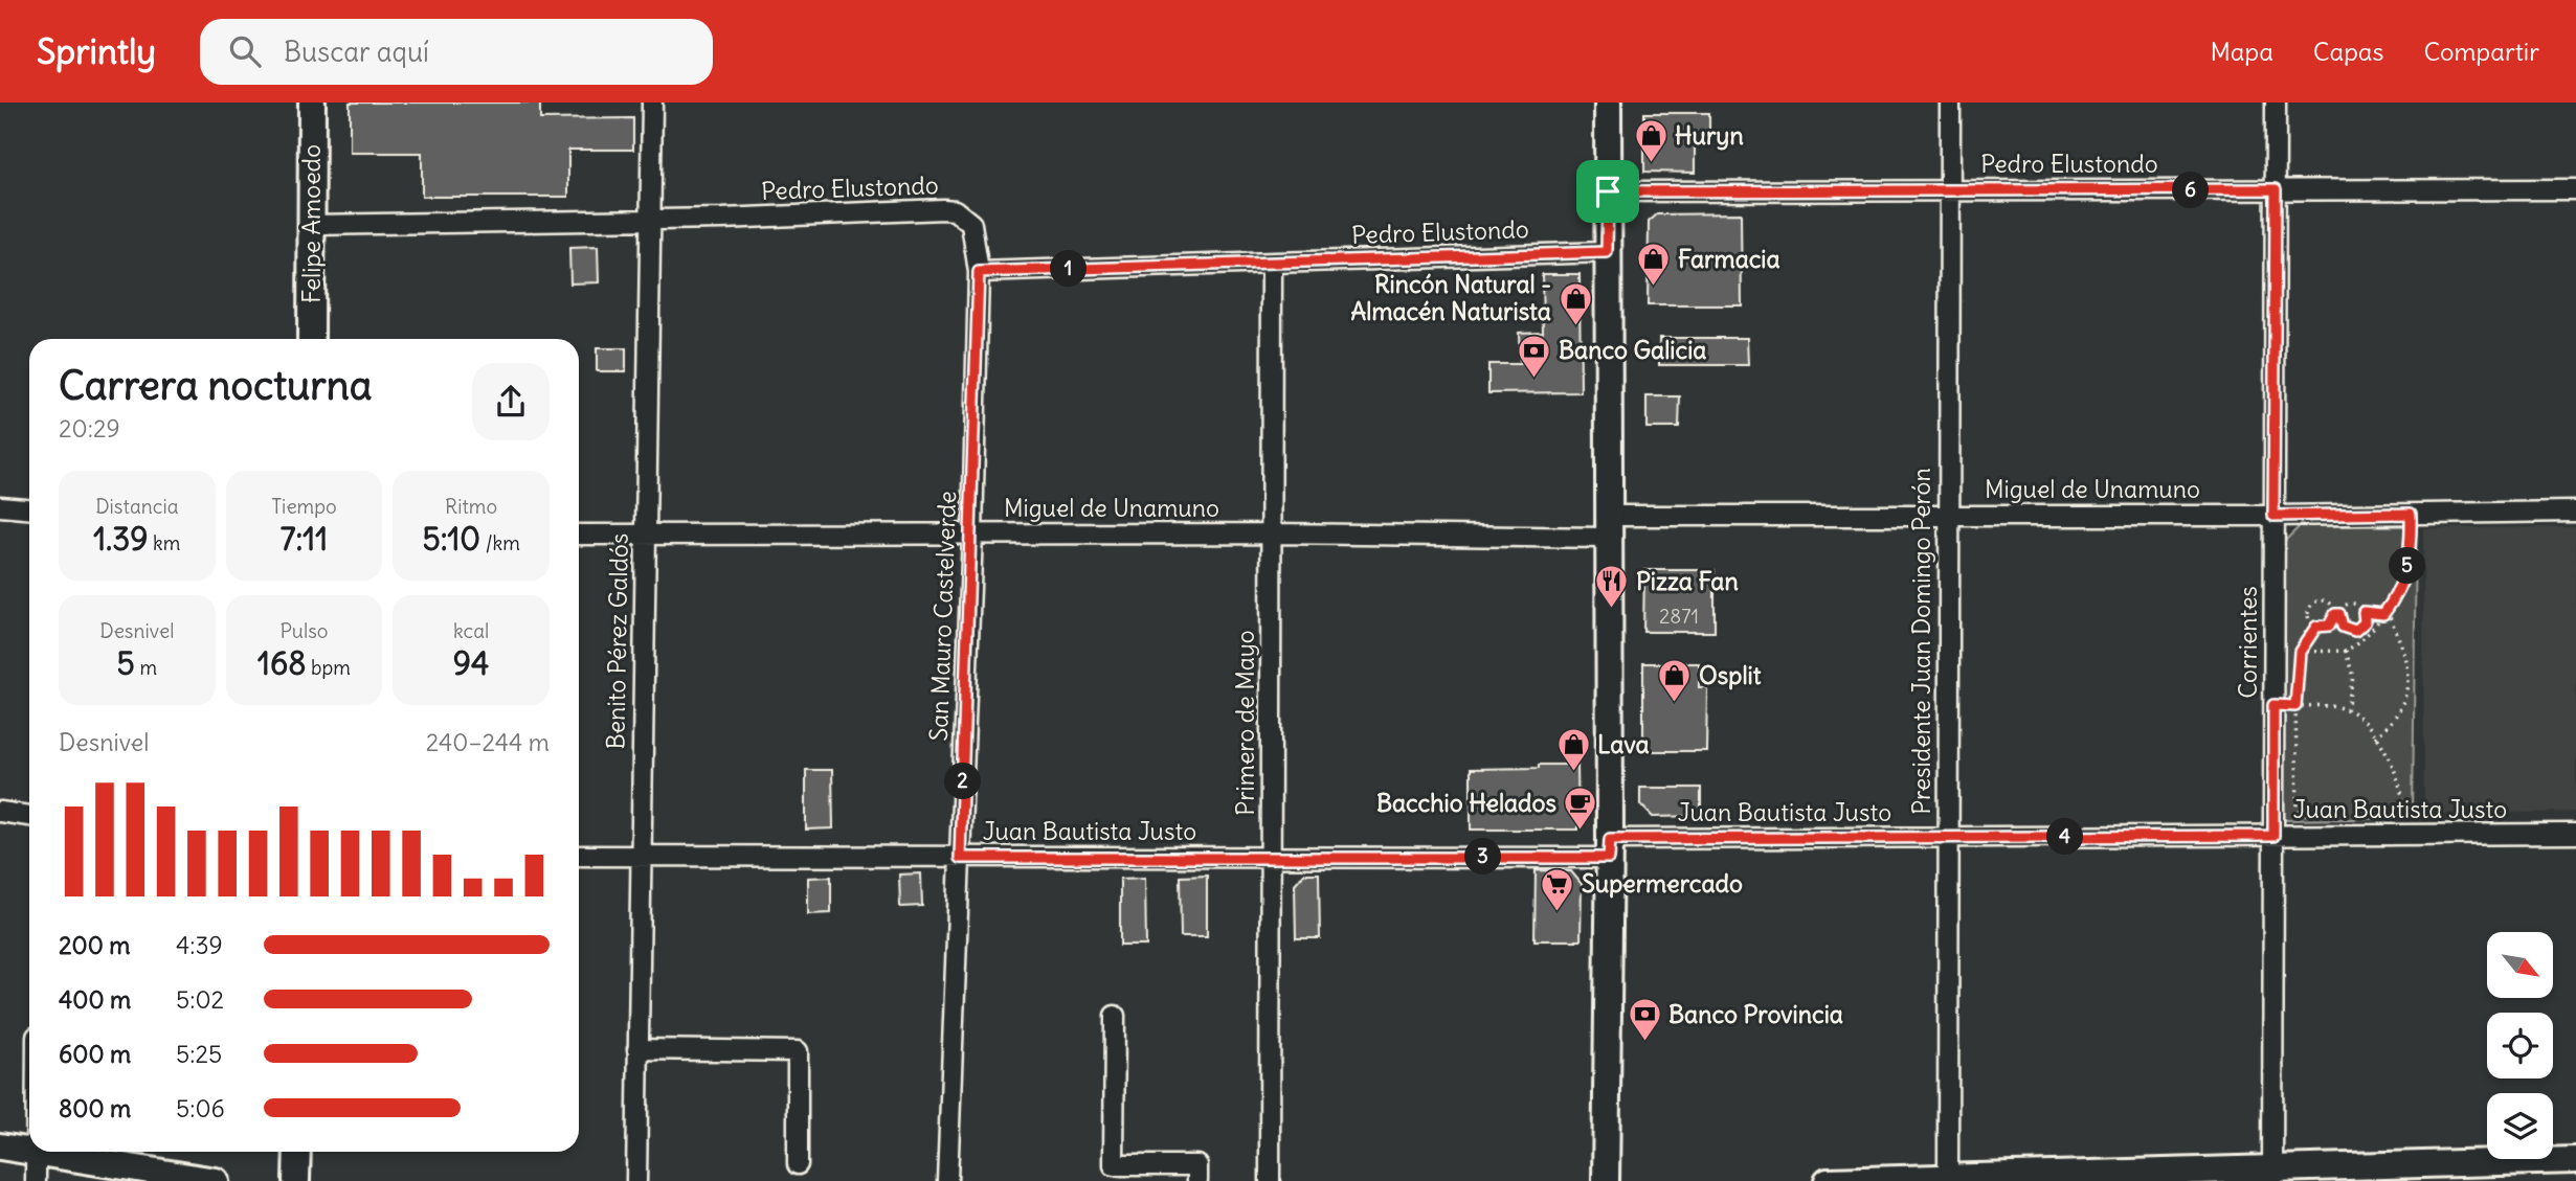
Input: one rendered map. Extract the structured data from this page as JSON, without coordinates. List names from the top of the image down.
{
  "streets": {
    "main road": ["Felipe Amoedo"],
    "street": [
      "Pedro Elustondo",
      "Miguel de Unamuno",
      "San Mauro Castelverde",
      "Benito Pérez Galdós",
      "Presidente Juan Domingo Perón",
      "Corrientes",
      "Primero de Mayo",
      "Juan Bautista Justo"
    ]
  },
  "crossings": [
    ["Pedro Elustondo", "Felipe Amoedo"],
    ["Pedro Elustondo", "San Mauro Castelverde"],
    ["Pedro Elustondo", "Benito Pérez Galdós"],
    ["Pedro Elustondo", "Presidente Juan Domingo Perón"],
    ["Pedro Elustondo", "Corrientes"],
    ["Pedro Elustondo", "Primero de Mayo"],
    ["Miguel de Unamuno", "San Mauro Castelverde"],
    ["Miguel de Unamuno", "Benito Pérez Galdós"],
    ["Miguel de Unamuno", "Presidente Juan Domingo Perón"],
    ["Miguel de Unamuno", "Corrientes"],
    ["Miguel de Unamuno", "Primero de Mayo"],
    ["San Mauro Castelverde", "Juan Bautista Justo"],
    ["Benito Pérez Galdós", "Juan Bautista Justo"],
    ["Presidente Juan Domingo Perón", "Juan Bautista Justo"],
    ["Corrientes", "Juan Bautista Justo"],
    ["Primero de Mayo", "Juan Bautista Justo"]
  ],
  "places": {
    "shop": [
      "Huryn",
      "Farmacia",
      "Rincón Natural - Almacén Naturista",
      "Osplit",
      "Lava"
    ],
    "bank": ["Banco Galicia", "Banco Provincia"],
    "restaurant": ["Pizza Fan"],
    "cafe": ["Bacchio Helados"],
    "supermarket": ["Supermercado"]
  },
  "house_numbers": ["2871"],
  "north": "bottom right",
  "page": {
    "header": "Sprintly",
    "search": "Buscar aquí",
    "nav": ["Mapa", "Capas", "Compartir"],
    "pins": [
      "6",
      "1",
      "5",
      "2",
      "4",
      "3"
    ],
    "heading": ["Carrera nocturna", "20:29"],
    "stats": [
      ["Distancia", "1.39 km"],
      ["Tiempo", "7:11"],
      ["Ritmo", "5:10 /km"],
      ["Desnivel", "5 m"],
      ["Pulso", "168 bpm"],
      ["kcal", "94"]
    ],
    "chart": ["Desnivel", "240–244 m"],
    "list": [
      {
        "name": "200 m",
        "note": "4:39"
      },
      {
        "name": "400 m",
        "note": "5:02"
      },
      {
        "name": "600 m",
        "note": "5:25"
      },
      {
        "name": "800 m",
        "note": "5:06"
      }
    ]
  }
}
